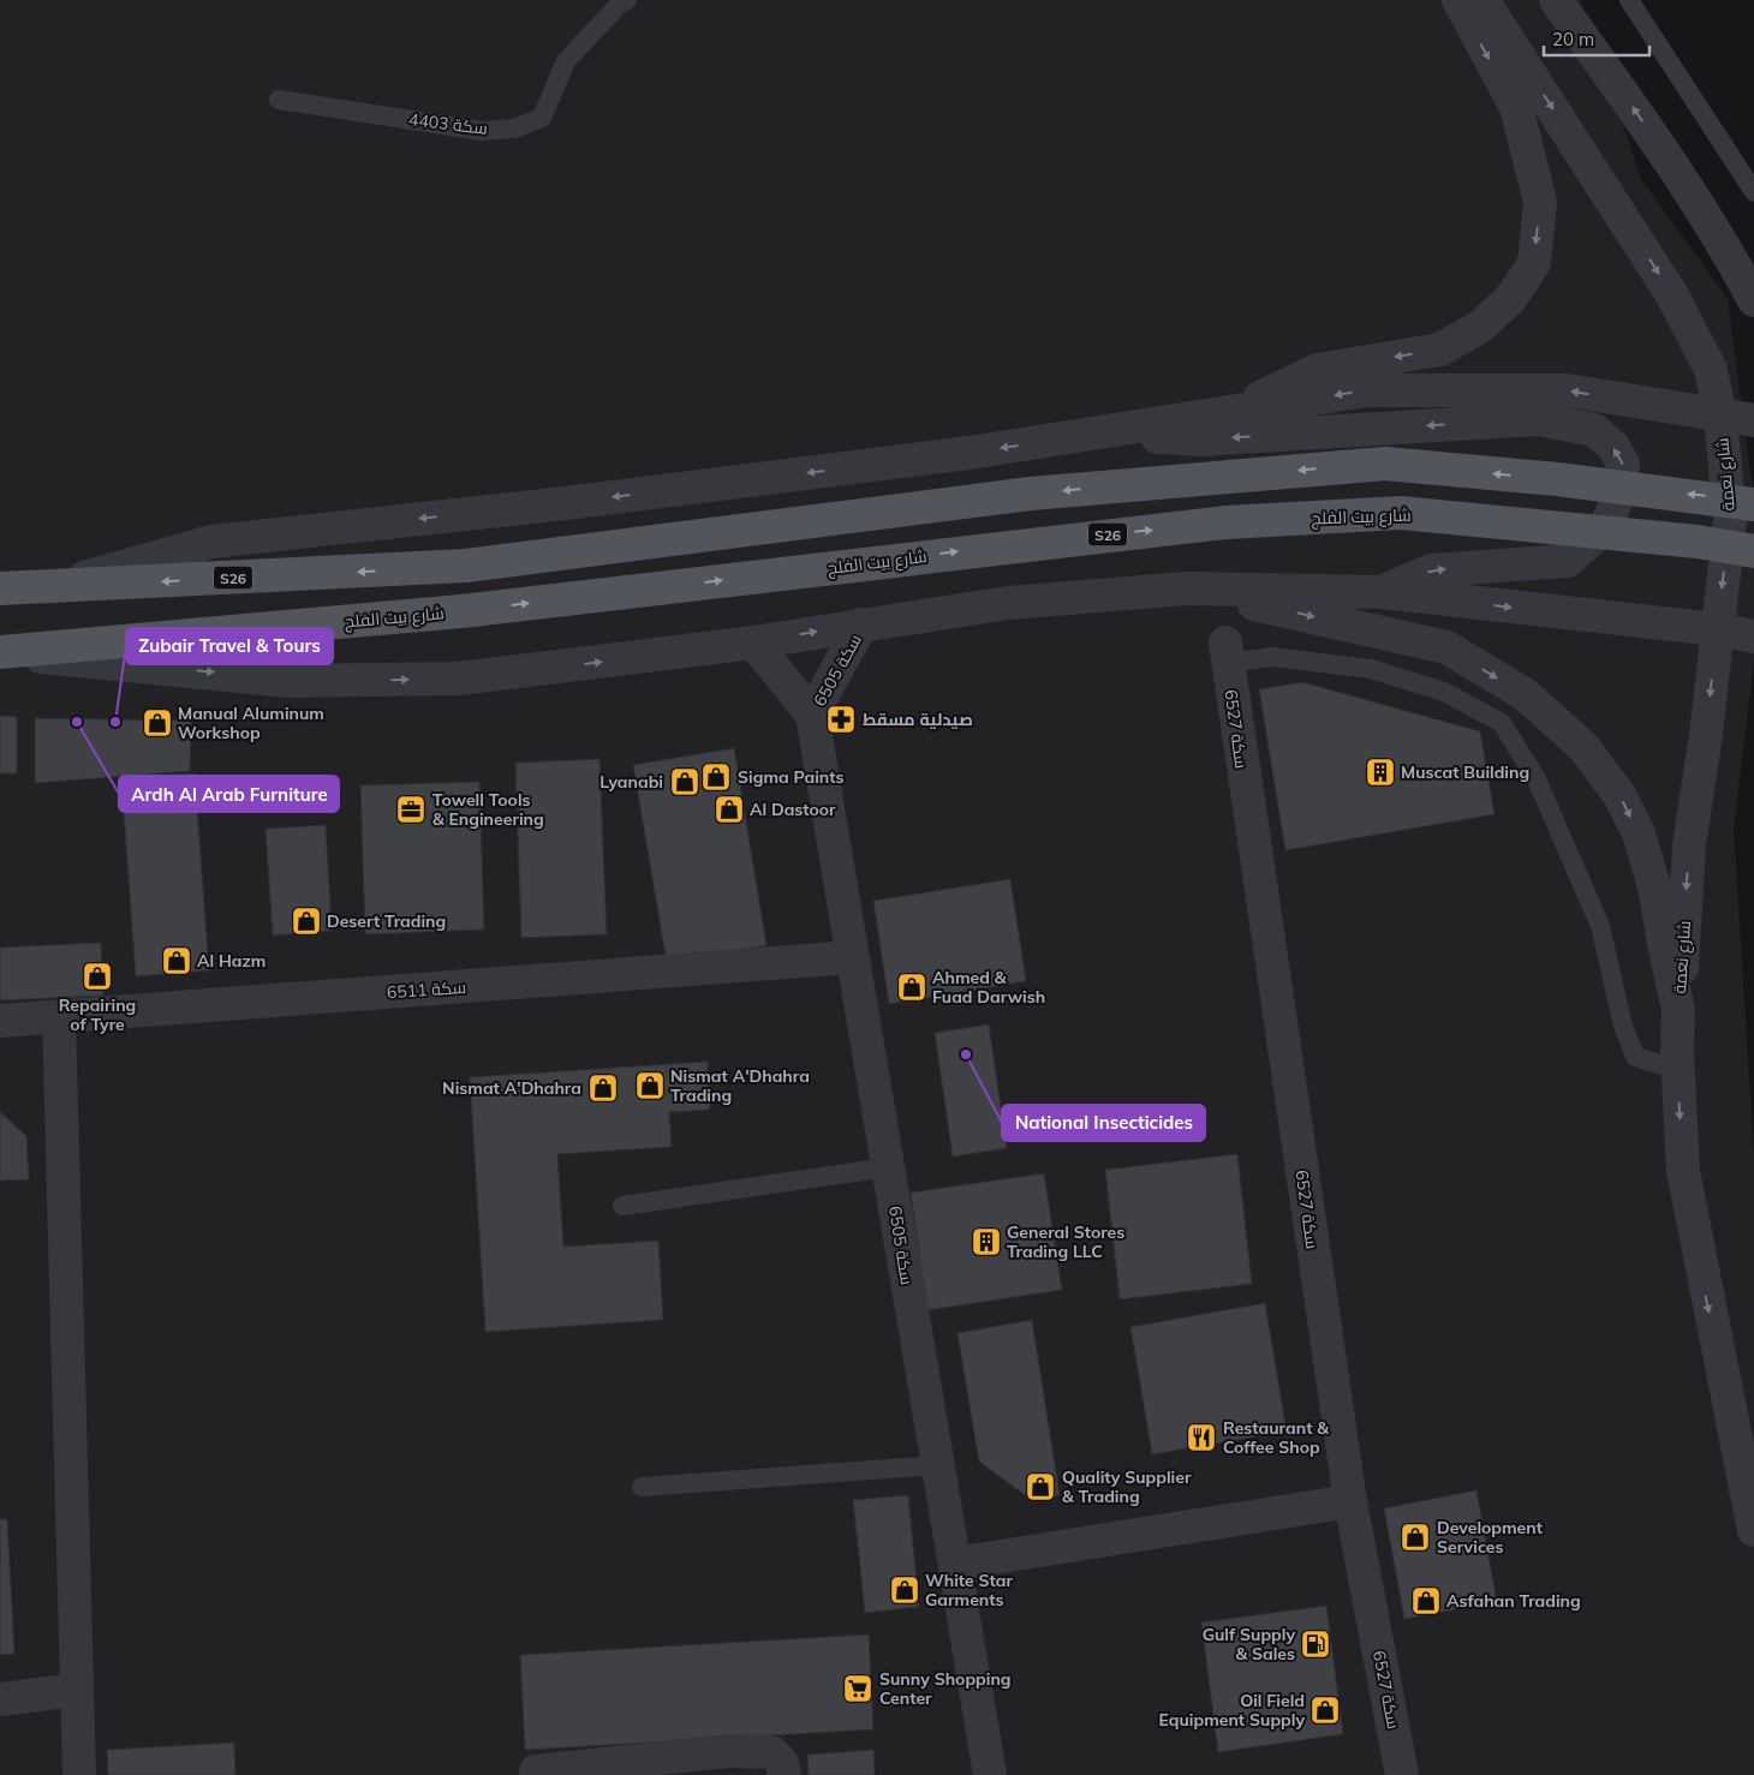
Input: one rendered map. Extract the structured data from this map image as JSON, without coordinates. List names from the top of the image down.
{
  "streets": {
    "main road": ["شارع بيت الفلج", "S26"],
    "street": [
      "شارع نعمة",
      "سكة 6505",
      "سكة 6527",
      "سكة 6511"
    ],
    "lane": ["سكة 4403"]
  },
  "crossings": [
    ["سكة 6505", "سكة 6511"]
  ],
  "places": {
    "pharmacy": ["صيدلية مسقط"],
    "other": ["Ardh Al Arab Furniture", "Zubair Travel & Tours", "National Insecticides"],
    "shop": [
      "Manual Aluminum Workshop",
      "Sigma Paints",
      "Lyanabi",
      "Al Dastoor",
      "Desert Trading",
      "Al Hazm",
      "Repairing of Tyre",
      "Ahmed & Fuad Darwish",
      "Nismat A'Dhahra Trading",
      "Nismat A'Dhahra",
      "Quality Supplier & Trading",
      "Development Services",
      "White Star Garments",
      "Asfahan Trading",
      "Oil Field Equipment Supply"
    ],
    "building": ["Muscat Building", "General Stores Trading LLC"],
    "office": ["Towell Tools & Engineering"],
    "restaurant": ["Restaurant & Coffee Shop"],
    "fuel station": ["Gulf Supply & Sales"],
    "supermarket": ["Sunny Shopping Center"]
  },
  "scale_bar": "20 m"
}
